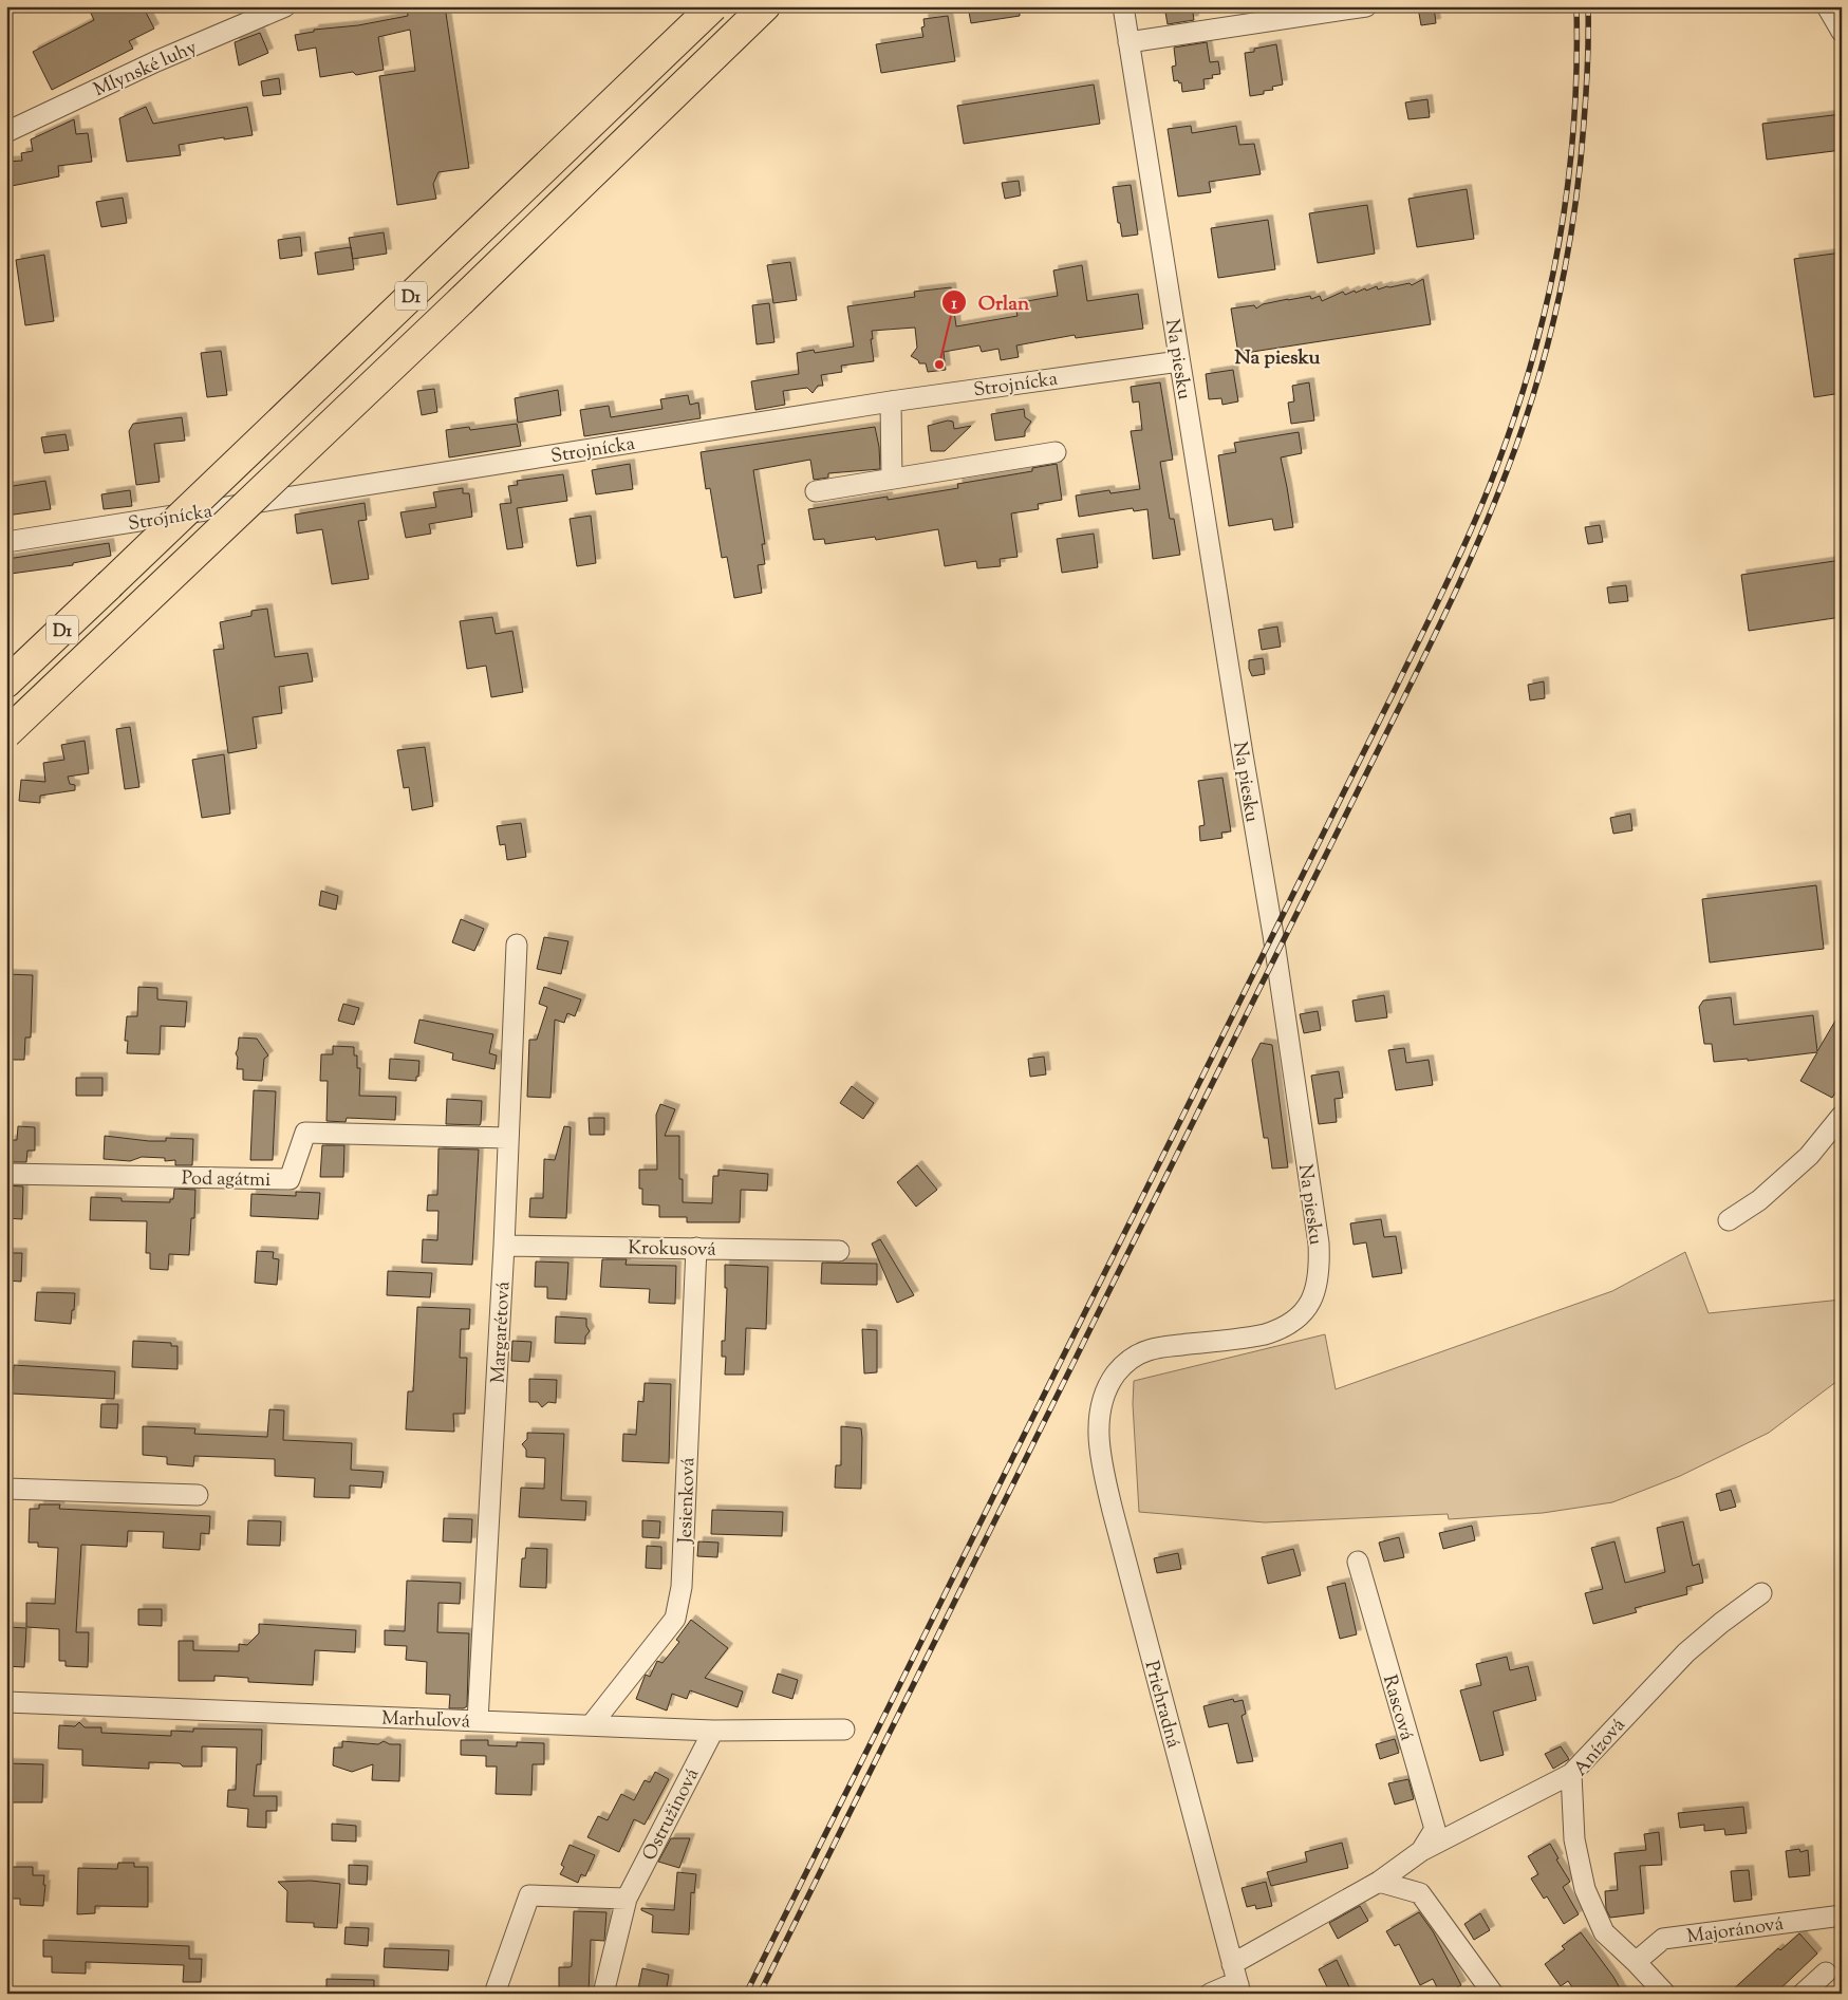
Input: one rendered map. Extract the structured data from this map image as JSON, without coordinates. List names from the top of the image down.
{
  "streets": {
    "highway": ["D1"],
    "street": [
      "Mlynské luhy",
      "Na piesku",
      "Strojnícka",
      "Pod agátmi",
      "Krokusová",
      "Margarétová",
      "Jesienková",
      "Priehradná",
      "Rascová",
      "Marhuľová",
      "Anízová",
      "Ostružinová",
      "Majoránová"
    ]
  },
  "crossings": [
    ["Na piesku", "Strojnícka"],
    ["Na piesku", "Priehradná"],
    ["Pod agátmi", "Margarétová"],
    ["Krokusová", "Margarétová"],
    ["Krokusová", "Jesienková"],
    ["Margarétová", "Marhuľová"],
    ["Jesienková", "Marhuľová"],
    ["Marhuľová", "Ostružinová"],
    ["Anízová", "Majoránová"]
  ],
  "districts": ["Na piesku"],
  "places": ["Orlan"]
}
